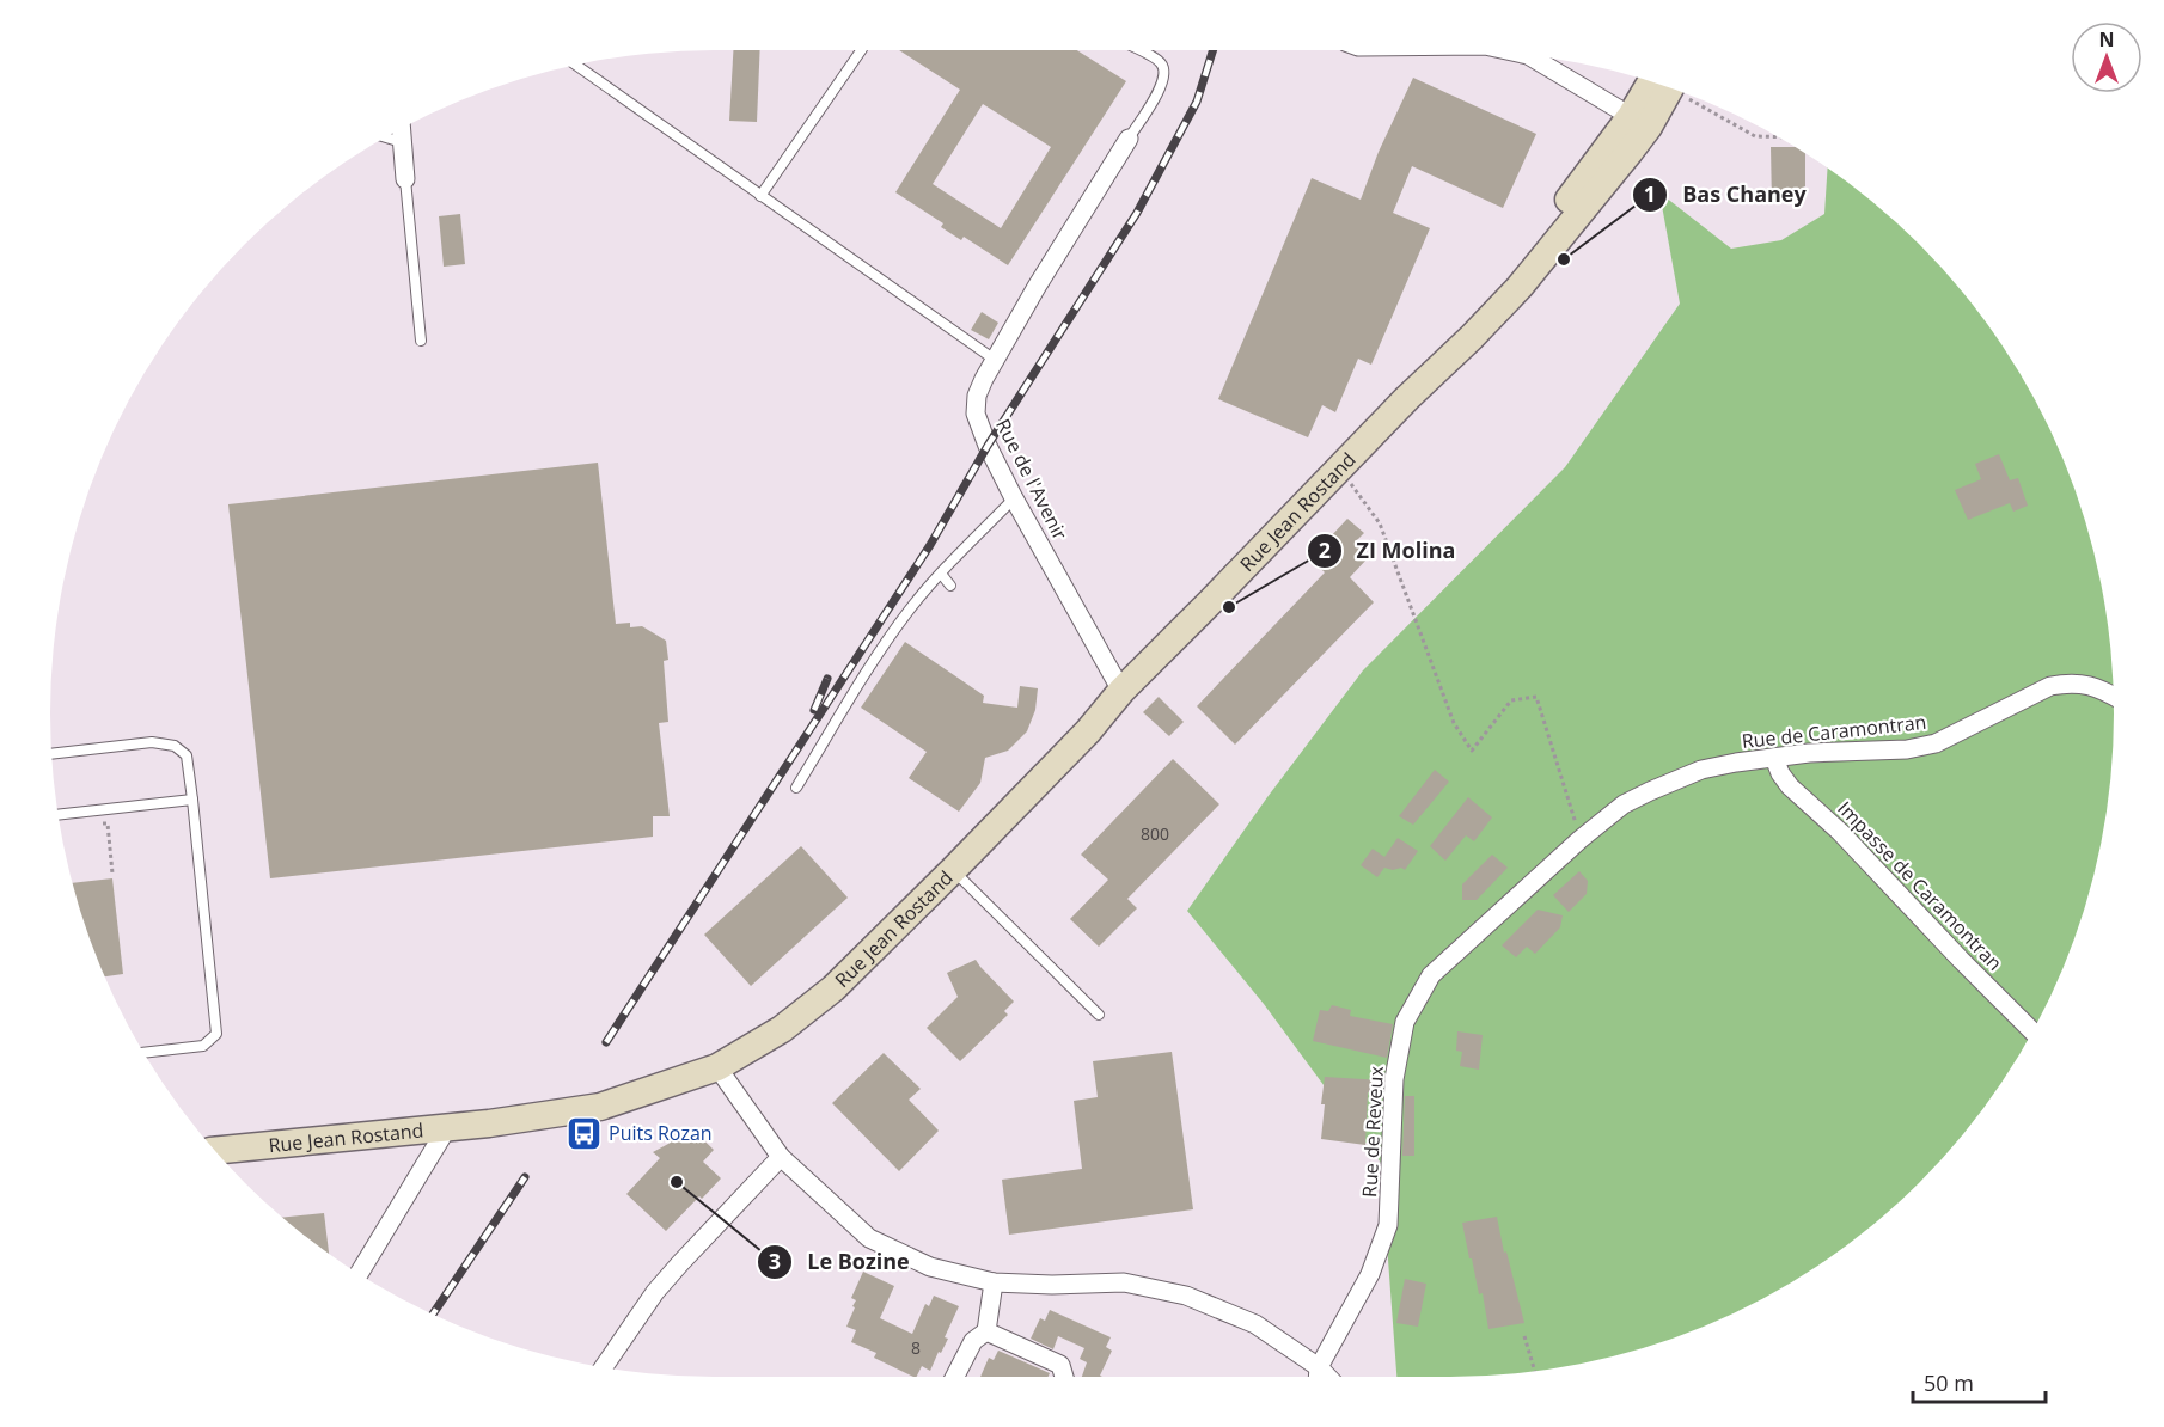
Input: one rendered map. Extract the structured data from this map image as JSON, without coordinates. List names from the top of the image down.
{
  "streets": {
    "main road": ["Rue Jean Rostand"],
    "street": [
      "Rue de l'Avenir",
      "Rue de Caramontran",
      "Impasse de Caramontran",
      "Rue de Reveux"
    ]
  },
  "crossings": [
    ["Rue de l'Avenir", "Rue Jean Rostand"],
    ["Rue de Caramontran", "Impasse de Caramontran"],
    ["Rue de Caramontran", "Rue de Reveux"]
  ],
  "places": {
    "other": ["Bas Chaney", "ZI Molina", "Le Bozine"],
    "bus stop": ["Puits Rozan"]
  },
  "house_numbers": ["800", "8"],
  "scale_bar": "50 m",
  "north": "top"
}
